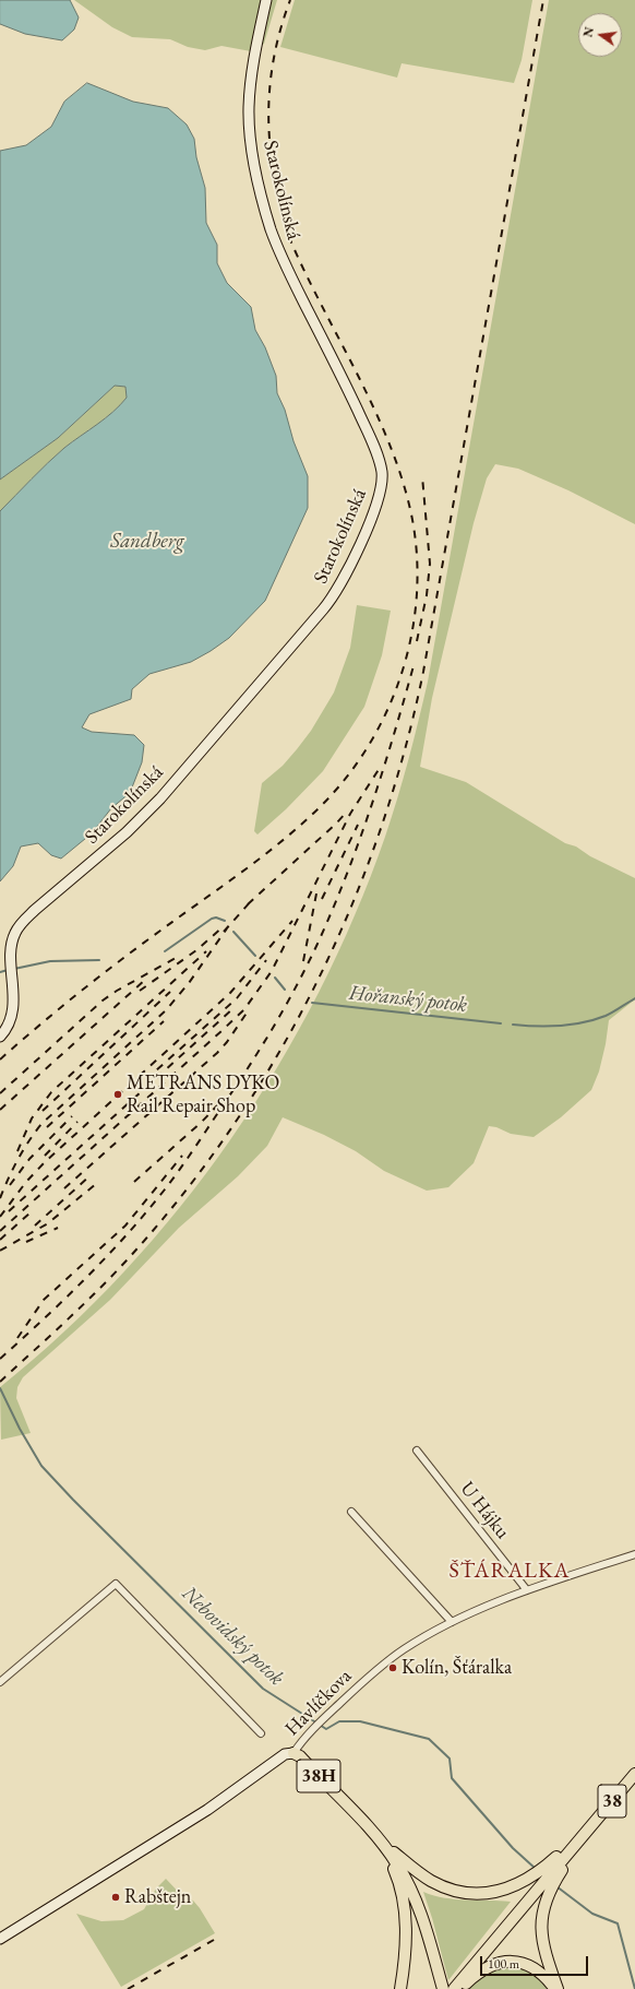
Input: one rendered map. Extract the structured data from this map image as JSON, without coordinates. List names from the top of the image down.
{
  "streets": {
    "main road": ["38H", "38"],
    "street": ["Starokolínská", "U Hájku", "Havlíčkova"]
  },
  "crossings": [
    ["U Hájku", "Havlíčkova"],
    ["Havlíčkova", "38H"]
  ],
  "districts": ["ŠŤÁRALKA"],
  "water": ["Sandberg", "Hořanský potok", "Nebovidský potok"],
  "places": ["METRANS DYKO Rail Repair Shop", "Kolín, Šťáralka", "Rabštejn"],
  "scale_bar": "100 m",
  "north": "left"
}
